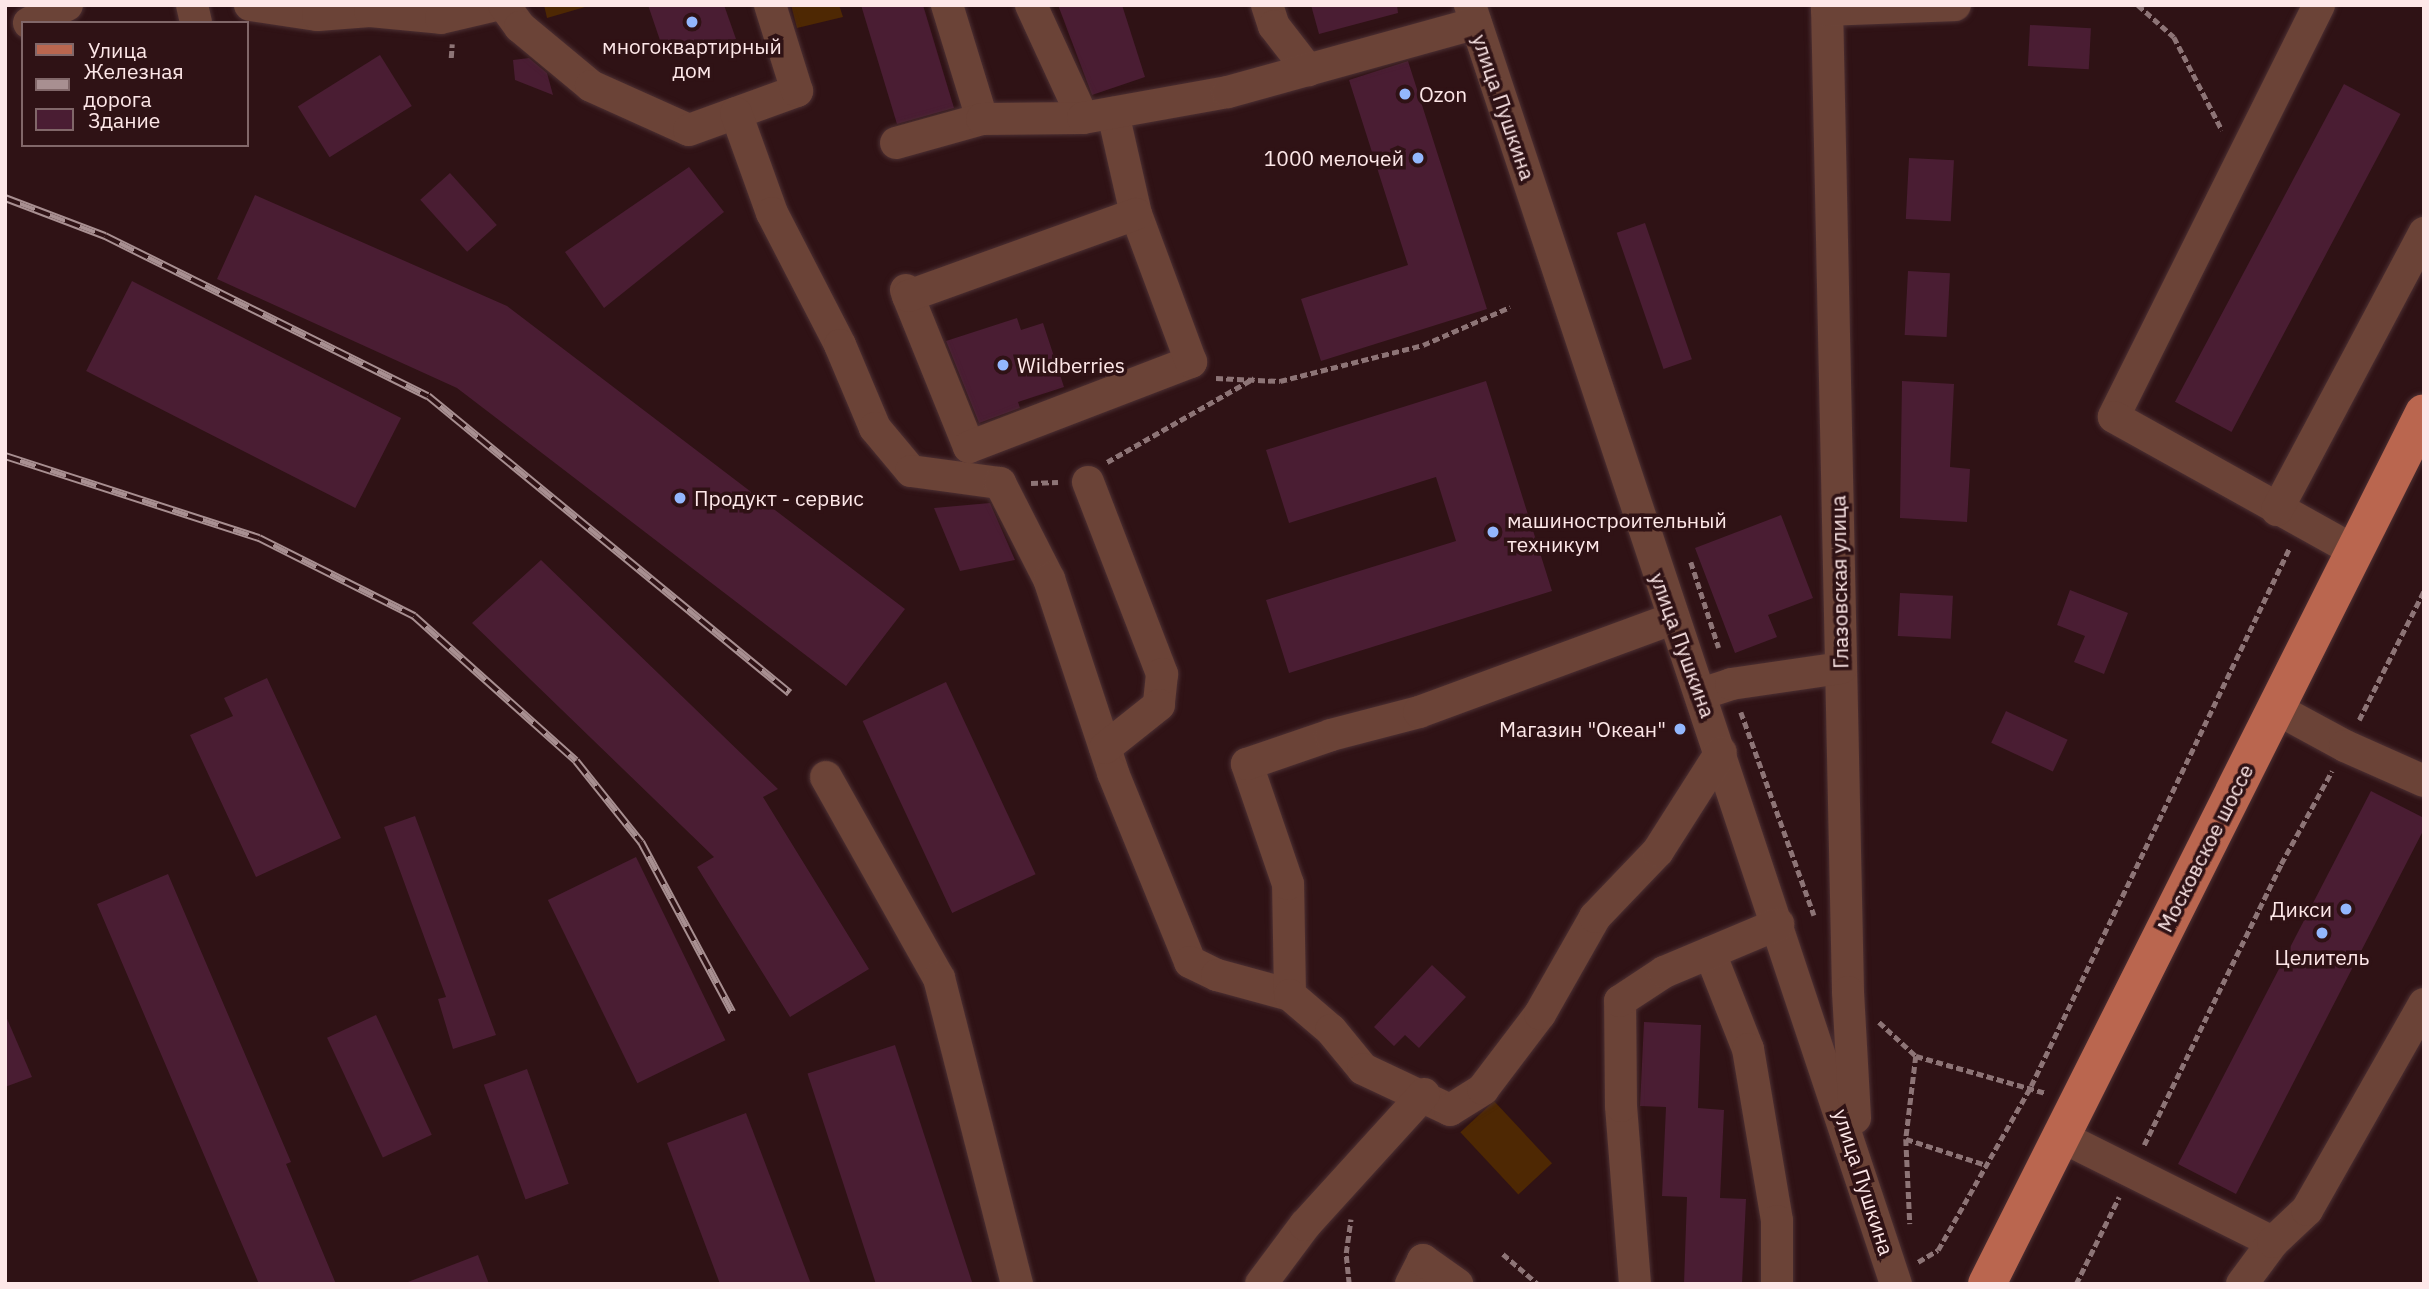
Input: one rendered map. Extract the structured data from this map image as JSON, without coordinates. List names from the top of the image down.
{
  "streets": {
    "main road": ["Московское шоссе"],
    "street": ["улица Пушкина", "Глазовская улица"]
  },
  "crossings": [
    ["улица Пушкина", "Глазовская улица"]
  ],
  "places": [
    "многоквартирный дом",
    "Ozon",
    "1000 мелочей",
    "Wildberries",
    "Продукт - сервис",
    "машиностроительный техникум",
    "Магазин \"Океан\"",
    "Дикси",
    "Целитель"
  ],
  "legend": ["Улица", "Железная дорога", "Здание"]
}
